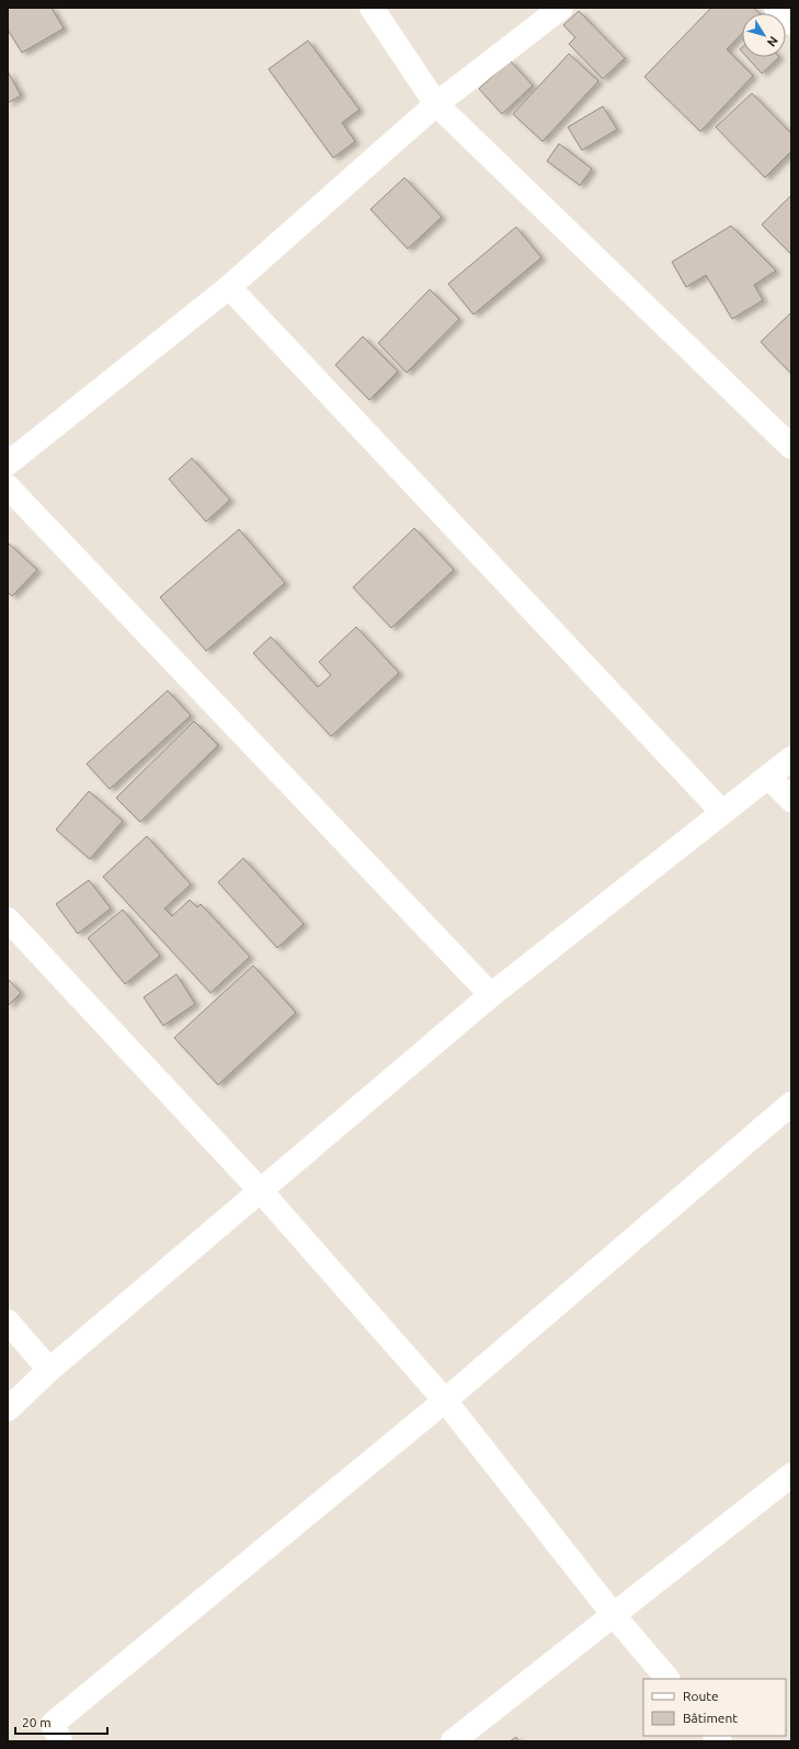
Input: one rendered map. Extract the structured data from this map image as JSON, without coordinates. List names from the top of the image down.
{
  "legend": ["Route", "Bâtiment"],
  "scale_bar": "20 m",
  "north": "bottom right"
}
